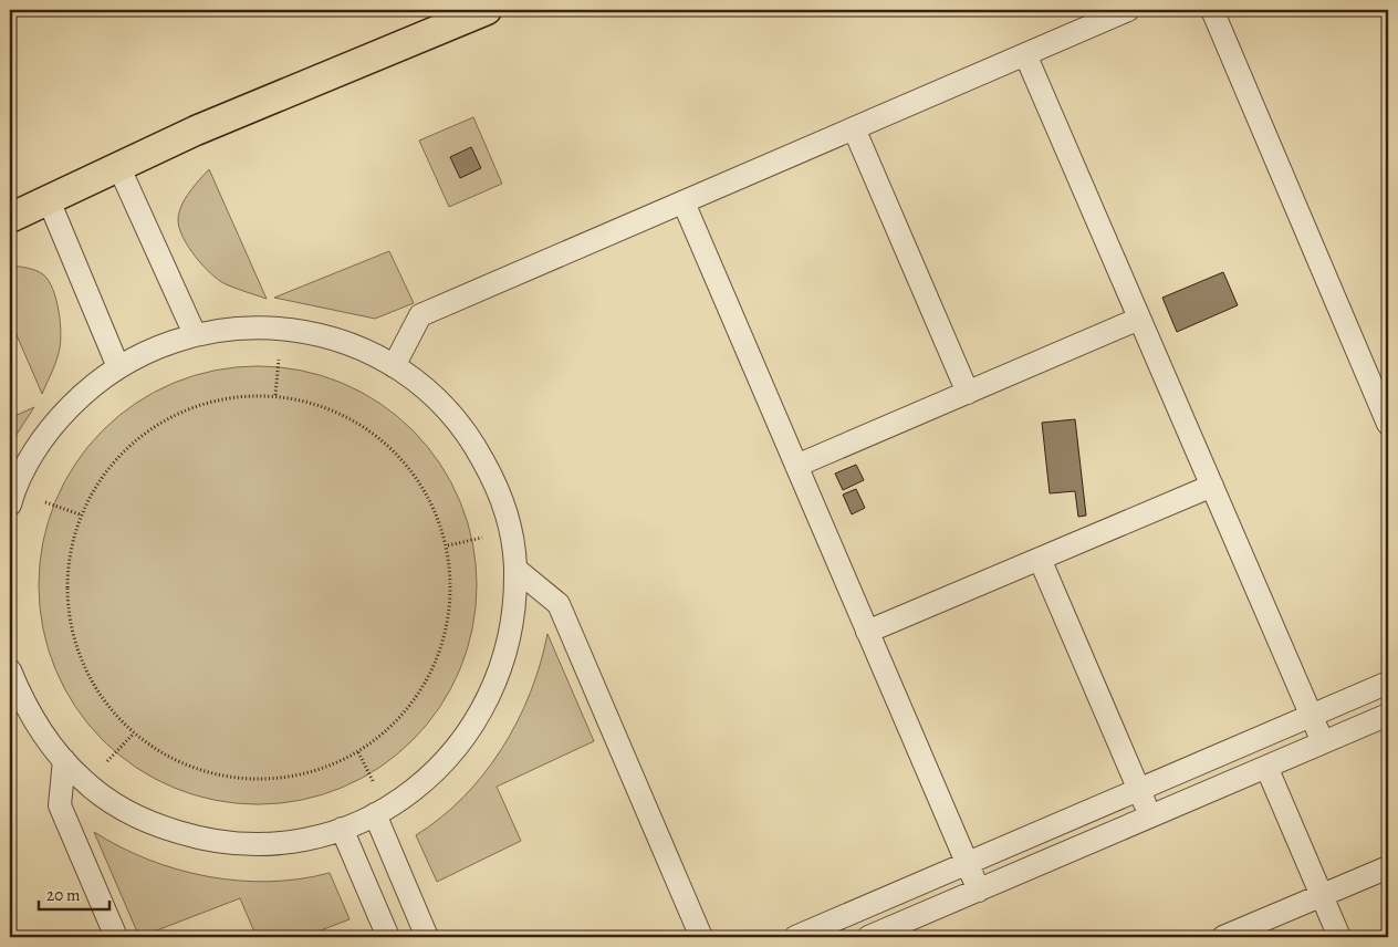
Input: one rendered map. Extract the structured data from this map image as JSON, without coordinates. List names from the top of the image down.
{
  "scale_bar": "20 m"
}
